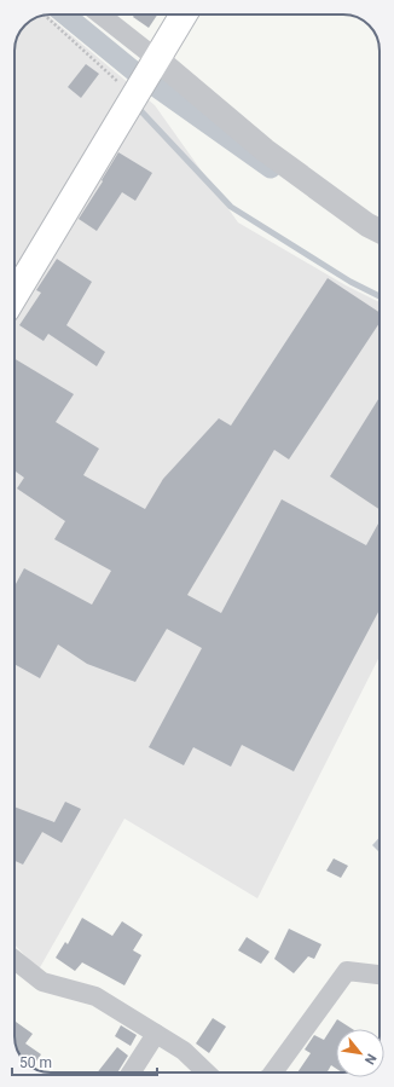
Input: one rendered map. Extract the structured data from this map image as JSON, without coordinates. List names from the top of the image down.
{
  "scale_bar": "50 m",
  "north": "bottom right"
}
